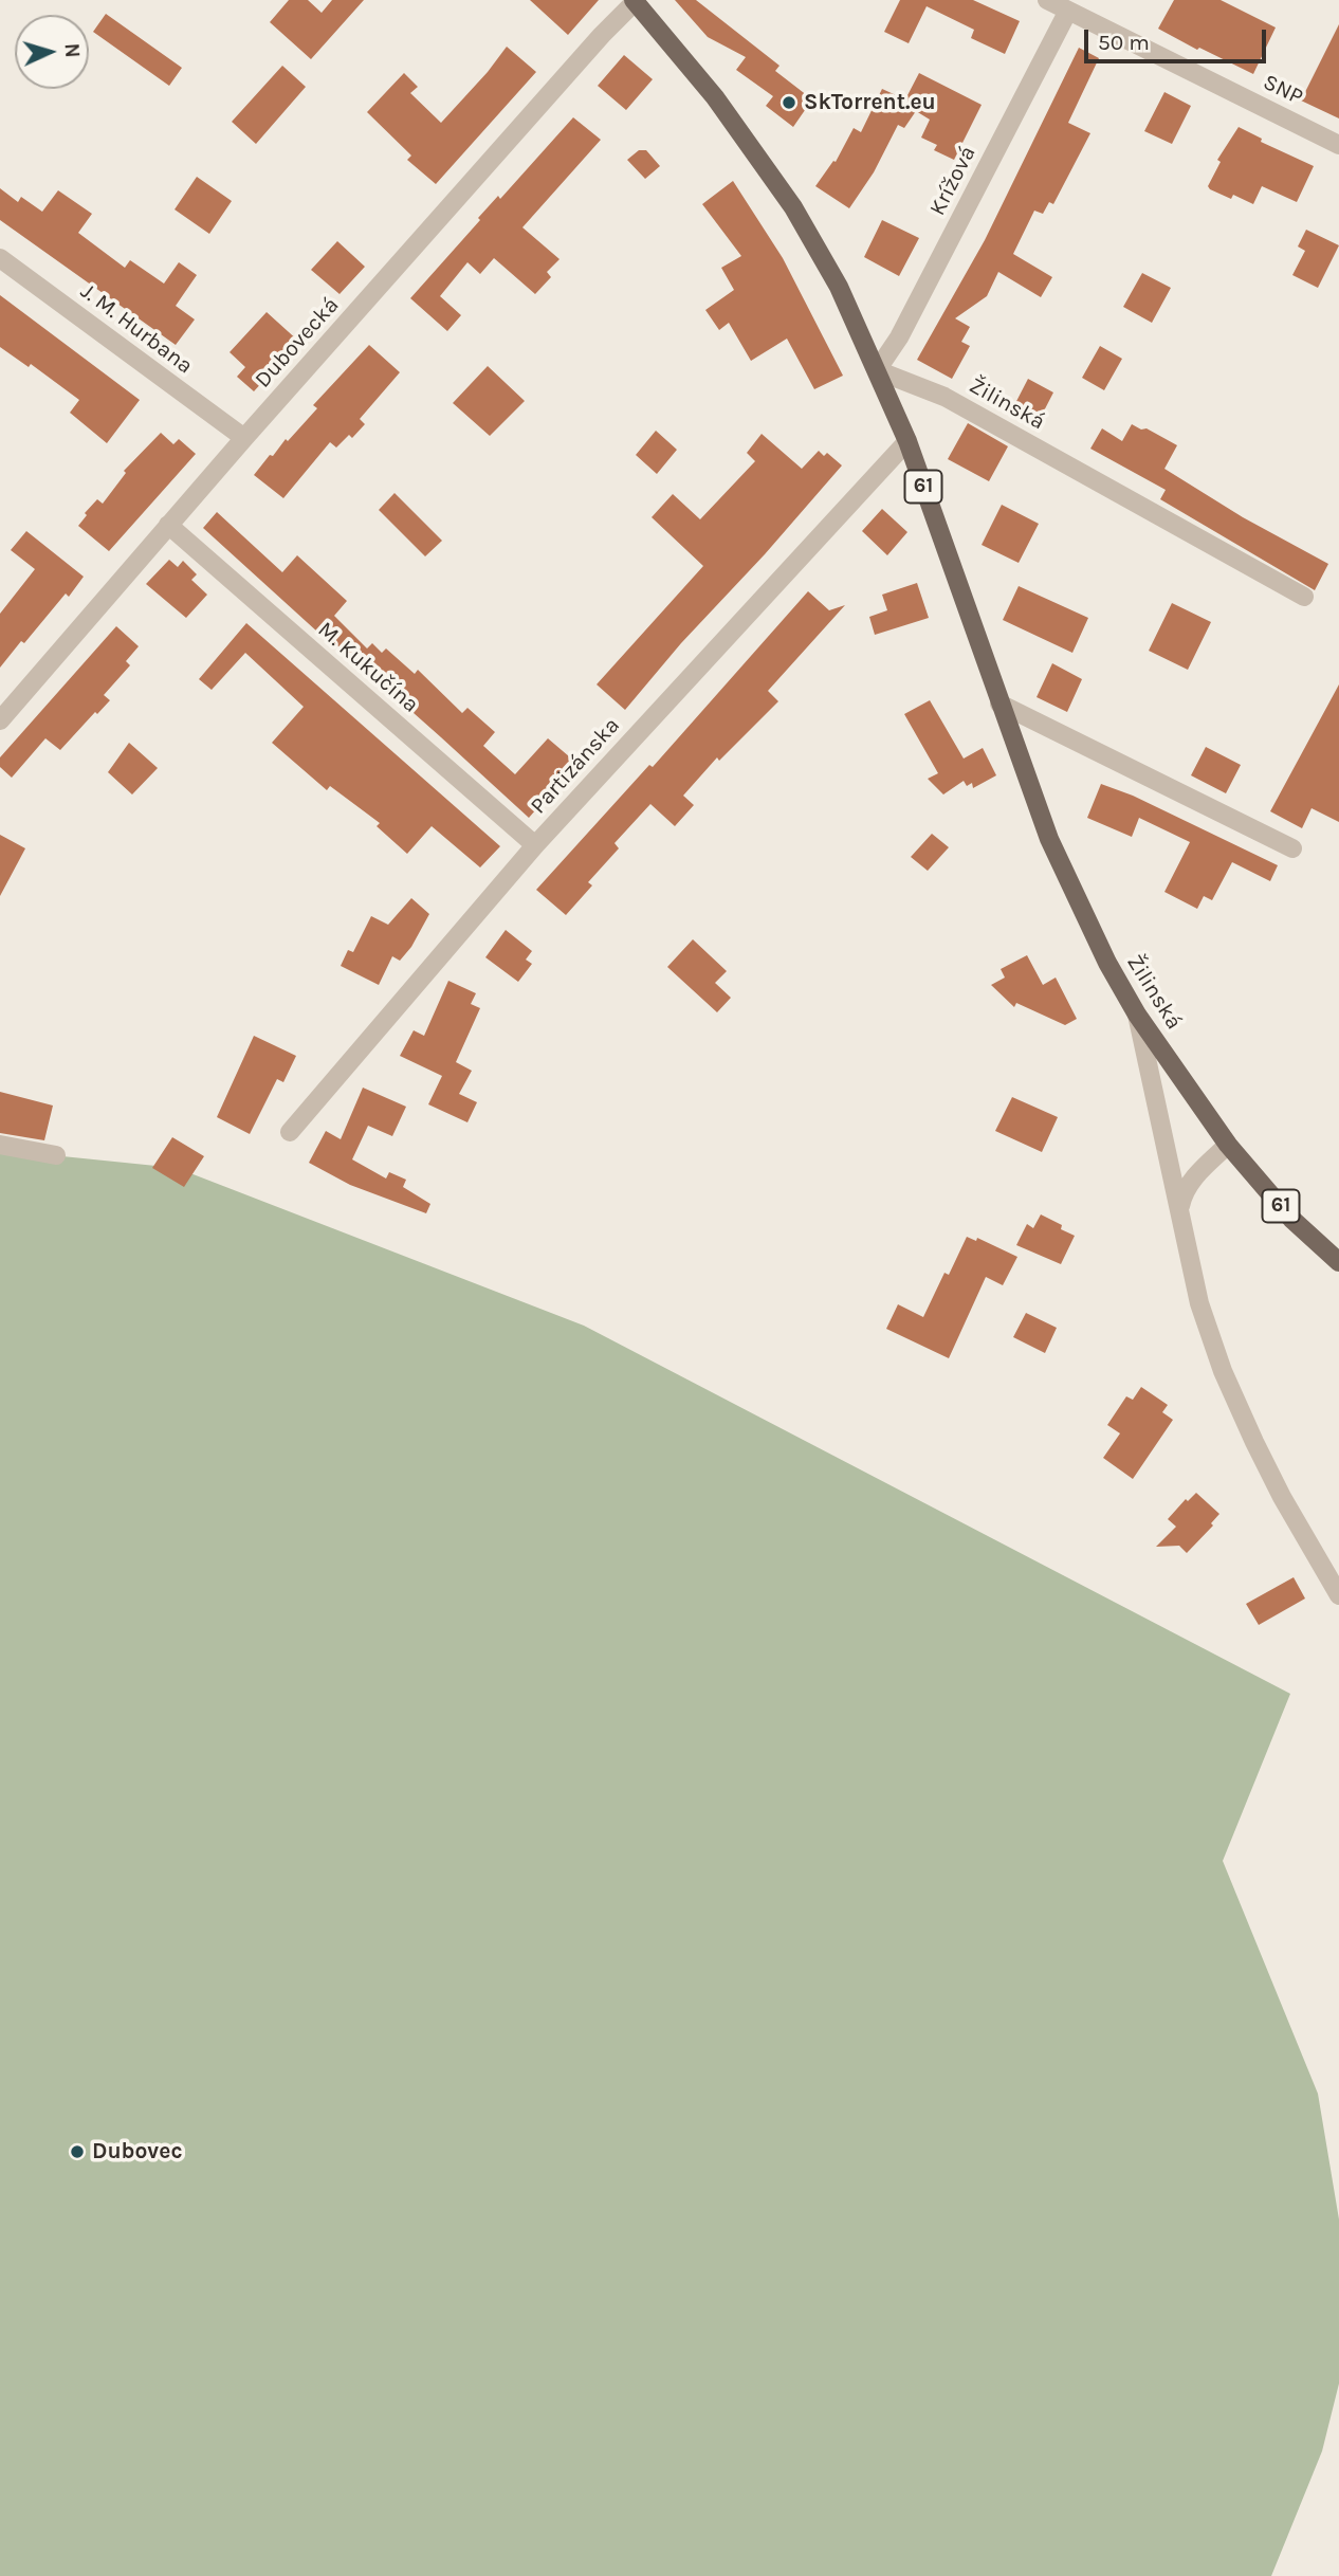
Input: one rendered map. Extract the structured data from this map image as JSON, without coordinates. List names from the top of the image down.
{
  "streets": {
    "main road": ["Žilinská", "61"],
    "street": [
      "SNP",
      "Krížová",
      "J. M. Hurbana",
      "Dubovecká",
      "M. Kukučína",
      "Partizánska"
    ]
  },
  "crossings": [
    ["SNP", "Krížová"],
    ["Krížová", "Žilinská"],
    ["J. M. Hurbana", "Dubovecká"],
    ["Dubovecká", "Žilinská"],
    ["Dubovecká", "M. Kukučína"],
    ["Žilinská", "Partizánska"],
    ["M. Kukučína", "Partizánska"]
  ],
  "places": ["SkTorrent.eu", "Dubovec"],
  "scale_bar": "50 m",
  "north": "right"
}
